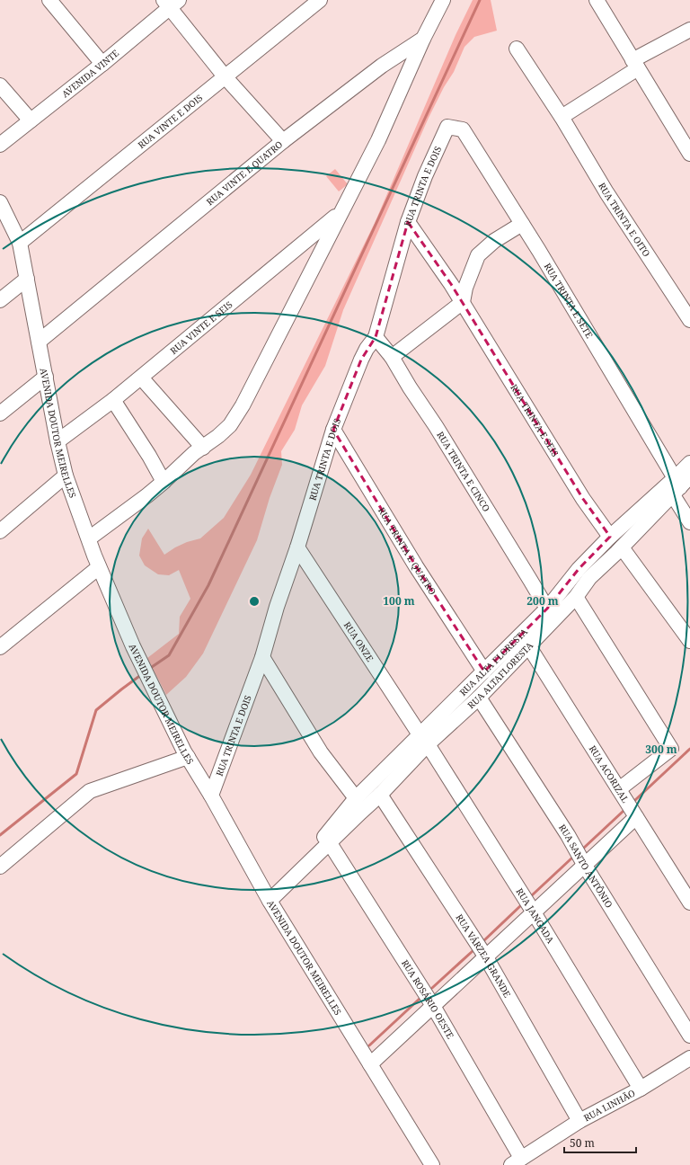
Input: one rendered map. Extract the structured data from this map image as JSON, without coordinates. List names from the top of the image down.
{
  "streets": {
    "street": [
      "AVENIDA VINTE",
      "RUA VINTE E DOIS",
      "RUA VINTE E QUATRO",
      "RUA TRINTA E DOIS",
      "RUA TRINTA E OITO",
      "RUA TRINTA E SETE",
      "RUA VINTE E SEIS",
      "RUA TRINTA E SEIS",
      "AVENIDA DOUTOR MEIRELLES",
      "RUA TRINTA E CINCO",
      "RUA TRINTA E QUATRO",
      "RUA ONZE",
      "RUA ALTA FLORESTA",
      "RUA ALTAFLORESTA",
      "RUA ACORIZAL",
      "RUA SANTO ANTÔNIO",
      "RUA JANGADA",
      "RUA VÁRZEA GRANDE",
      "RUA ROSÁRIO OESTE",
      "RUA LINHÃO"
    ]
  },
  "crossings": [
    ["RUA VINTE E DOIS", "AVENIDA DOUTOR MEIRELLES"],
    ["RUA VINTE E QUATRO", "AVENIDA DOUTOR MEIRELLES"],
    ["RUA TRINTA E DOIS", "RUA TRINTA E SETE"],
    ["RUA TRINTA E DOIS", "AVENIDA DOUTOR MEIRELLES"],
    ["RUA TRINTA E DOIS", "RUA TRINTA E CINCO"],
    ["RUA TRINTA E DOIS", "RUA TRINTA E QUATRO"],
    ["RUA TRINTA E DOIS", "RUA ONZE"],
    ["RUA TRINTA E SETE", "RUA ALTA FLORESTA"],
    ["RUA TRINTA E SETE", "RUA ALTAFLORESTA"],
    ["RUA VINTE E SEIS", "AVENIDA DOUTOR MEIRELLES"],
    ["RUA TRINTA E SEIS", "RUA ALTA FLORESTA"],
    ["RUA TRINTA E CINCO", "RUA ALTA FLORESTA"],
    ["RUA TRINTA E QUATRO", "RUA ALTA FLORESTA"],
    ["RUA ONZE", "RUA ALTA FLORESTA"],
    ["RUA ONZE", "RUA ALTAFLORESTA"],
    ["RUA ONZE", "RUA JANGADA"],
    ["RUA ALTA FLORESTA", "RUA ALTAFLORESTA"],
    ["RUA ALTA FLORESTA", "RUA JANGADA"],
    ["RUA ALTAFLORESTA", "RUA ACORIZAL"],
    ["RUA ALTAFLORESTA", "RUA SANTO ANTÔNIO"],
    ["RUA ALTAFLORESTA", "RUA JANGADA"],
    ["RUA ALTAFLORESTA", "RUA VÁRZEA GRANDE"],
    ["RUA ALTAFLORESTA", "RUA ROSÁRIO OESTE"],
    ["RUA JANGADA", "RUA LINHÃO"],
    ["RUA VÁRZEA GRANDE", "RUA LINHÃO"],
    ["RUA ROSÁRIO OESTE", "RUA LINHÃO"]
  ],
  "scale_bar": "50 m",
  "rings": ["100 m", "200 m", "300 m"]
}
